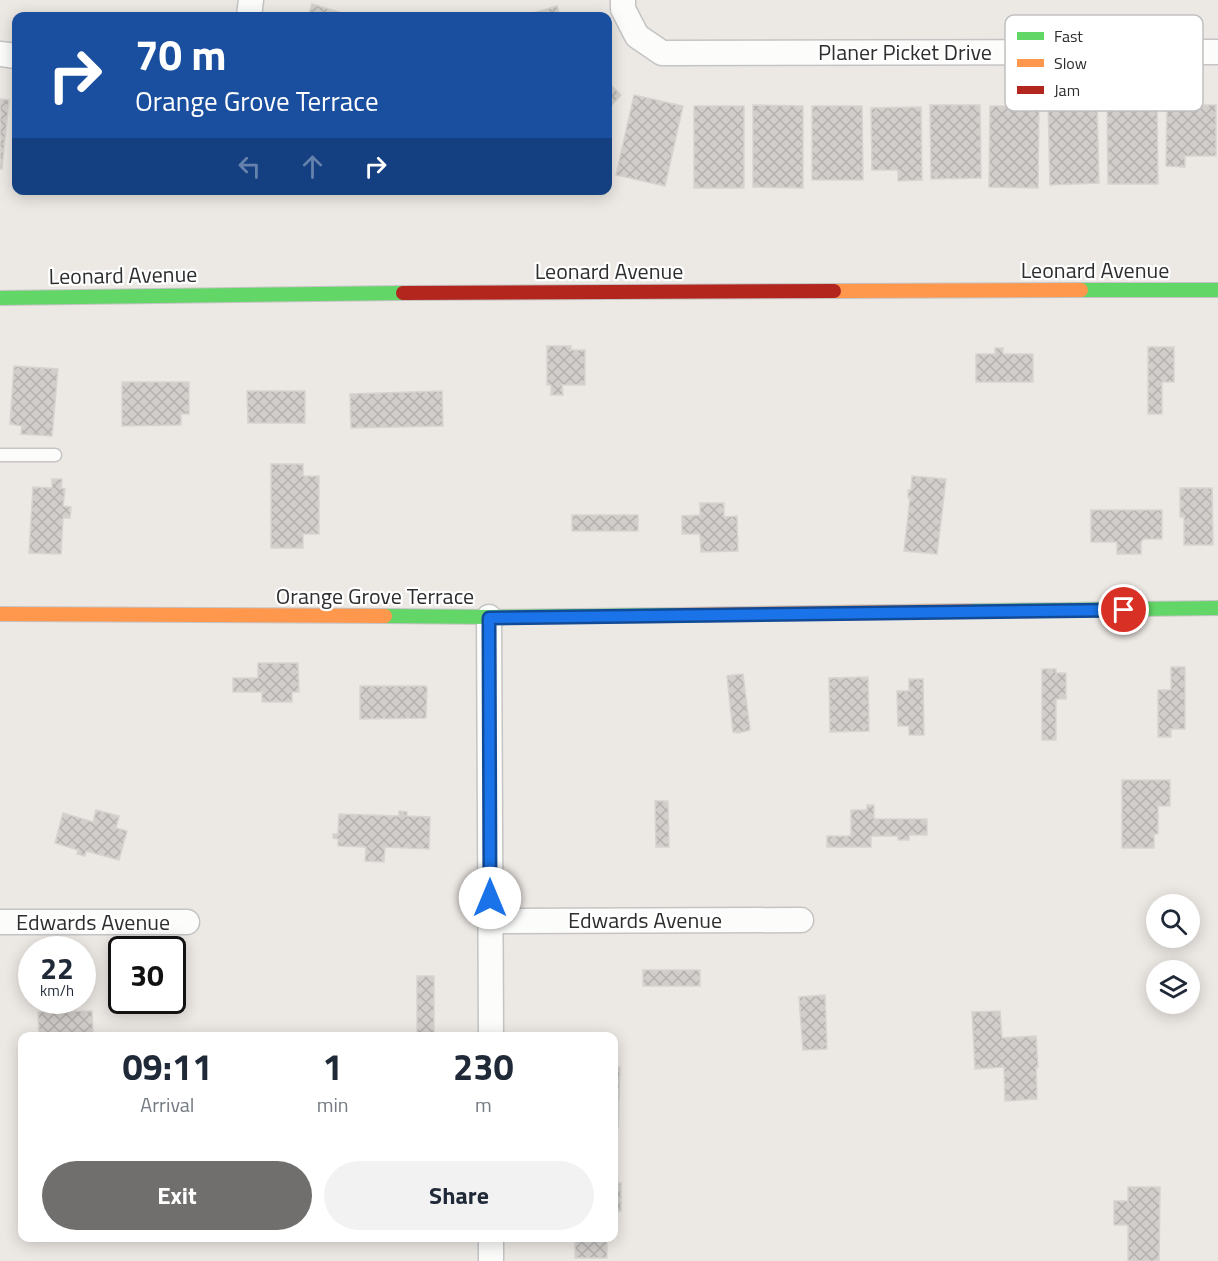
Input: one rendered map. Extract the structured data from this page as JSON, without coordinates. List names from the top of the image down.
{
  "streets": {
    "street": [
      "Planer Picket Drive",
      "Leonard Avenue",
      "Orange Grove Terrace",
      "Edwards Avenue"
    ]
  },
  "legend": ["Fast", "Slow", "Jam"],
  "page": {
    "turn": ["70 m", "Orange Grove Terrace"],
    "speed": "22 km/h",
    "limit": "30",
    "eta": [
      "09:11",
      "Arrival",
      "1",
      "min",
      "230",
      "m"
    ],
    "buttons": ["Exit", "Share"]
  }
}
